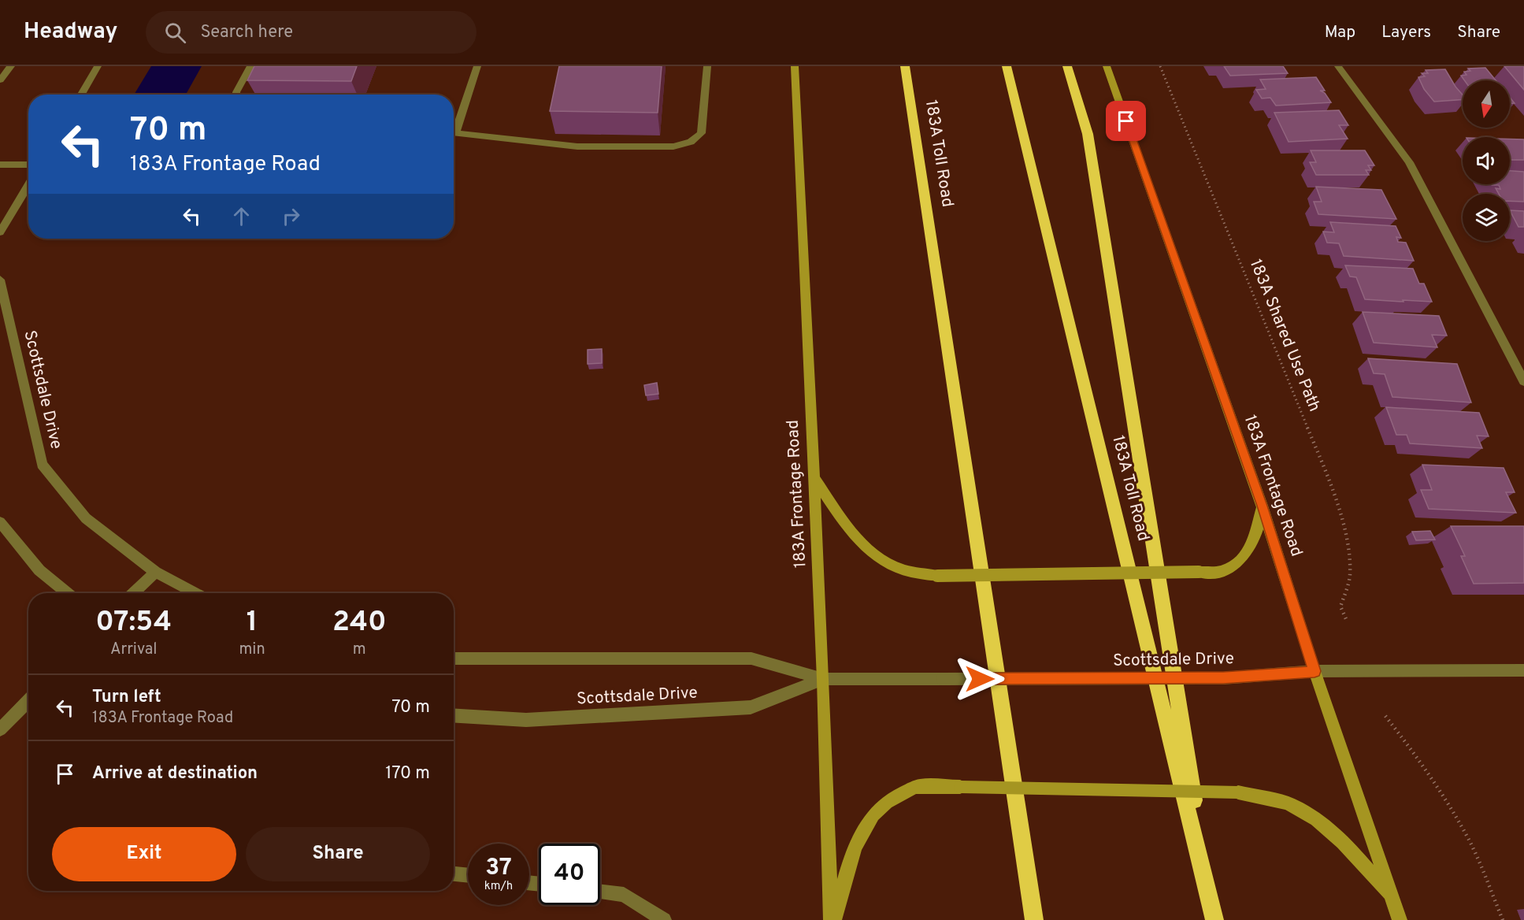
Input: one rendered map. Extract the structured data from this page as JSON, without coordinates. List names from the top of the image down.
{
  "streets": {
    "highway": ["183A Toll Road"],
    "main road": ["183A Frontage Road"],
    "street": ["Scottsdale Drive"],
    "path": ["183A Shared Use Path"]
  },
  "crossings": [
    ["Scottsdale Drive", "183A Frontage Road"]
  ],
  "north": "bottom",
  "page": {
    "header": "Headway",
    "search": "Search here",
    "nav": ["Map", "Layers", "Share"],
    "turn": ["70 m", "183A Frontage Road"],
    "eta": [
      "07:54",
      "Arrival",
      "1",
      "min",
      "240",
      "m"
    ],
    "list": [
      {
        "name": "Turn left",
        "note": "183A Frontage Road",
        "value": "70 m"
      },
      {
        "name": "Arrive at destination",
        "value": "170 m"
      }
    ],
    "buttons": ["Exit", "Share"],
    "speed": "37 km/h",
    "limit": "40"
  }
}
